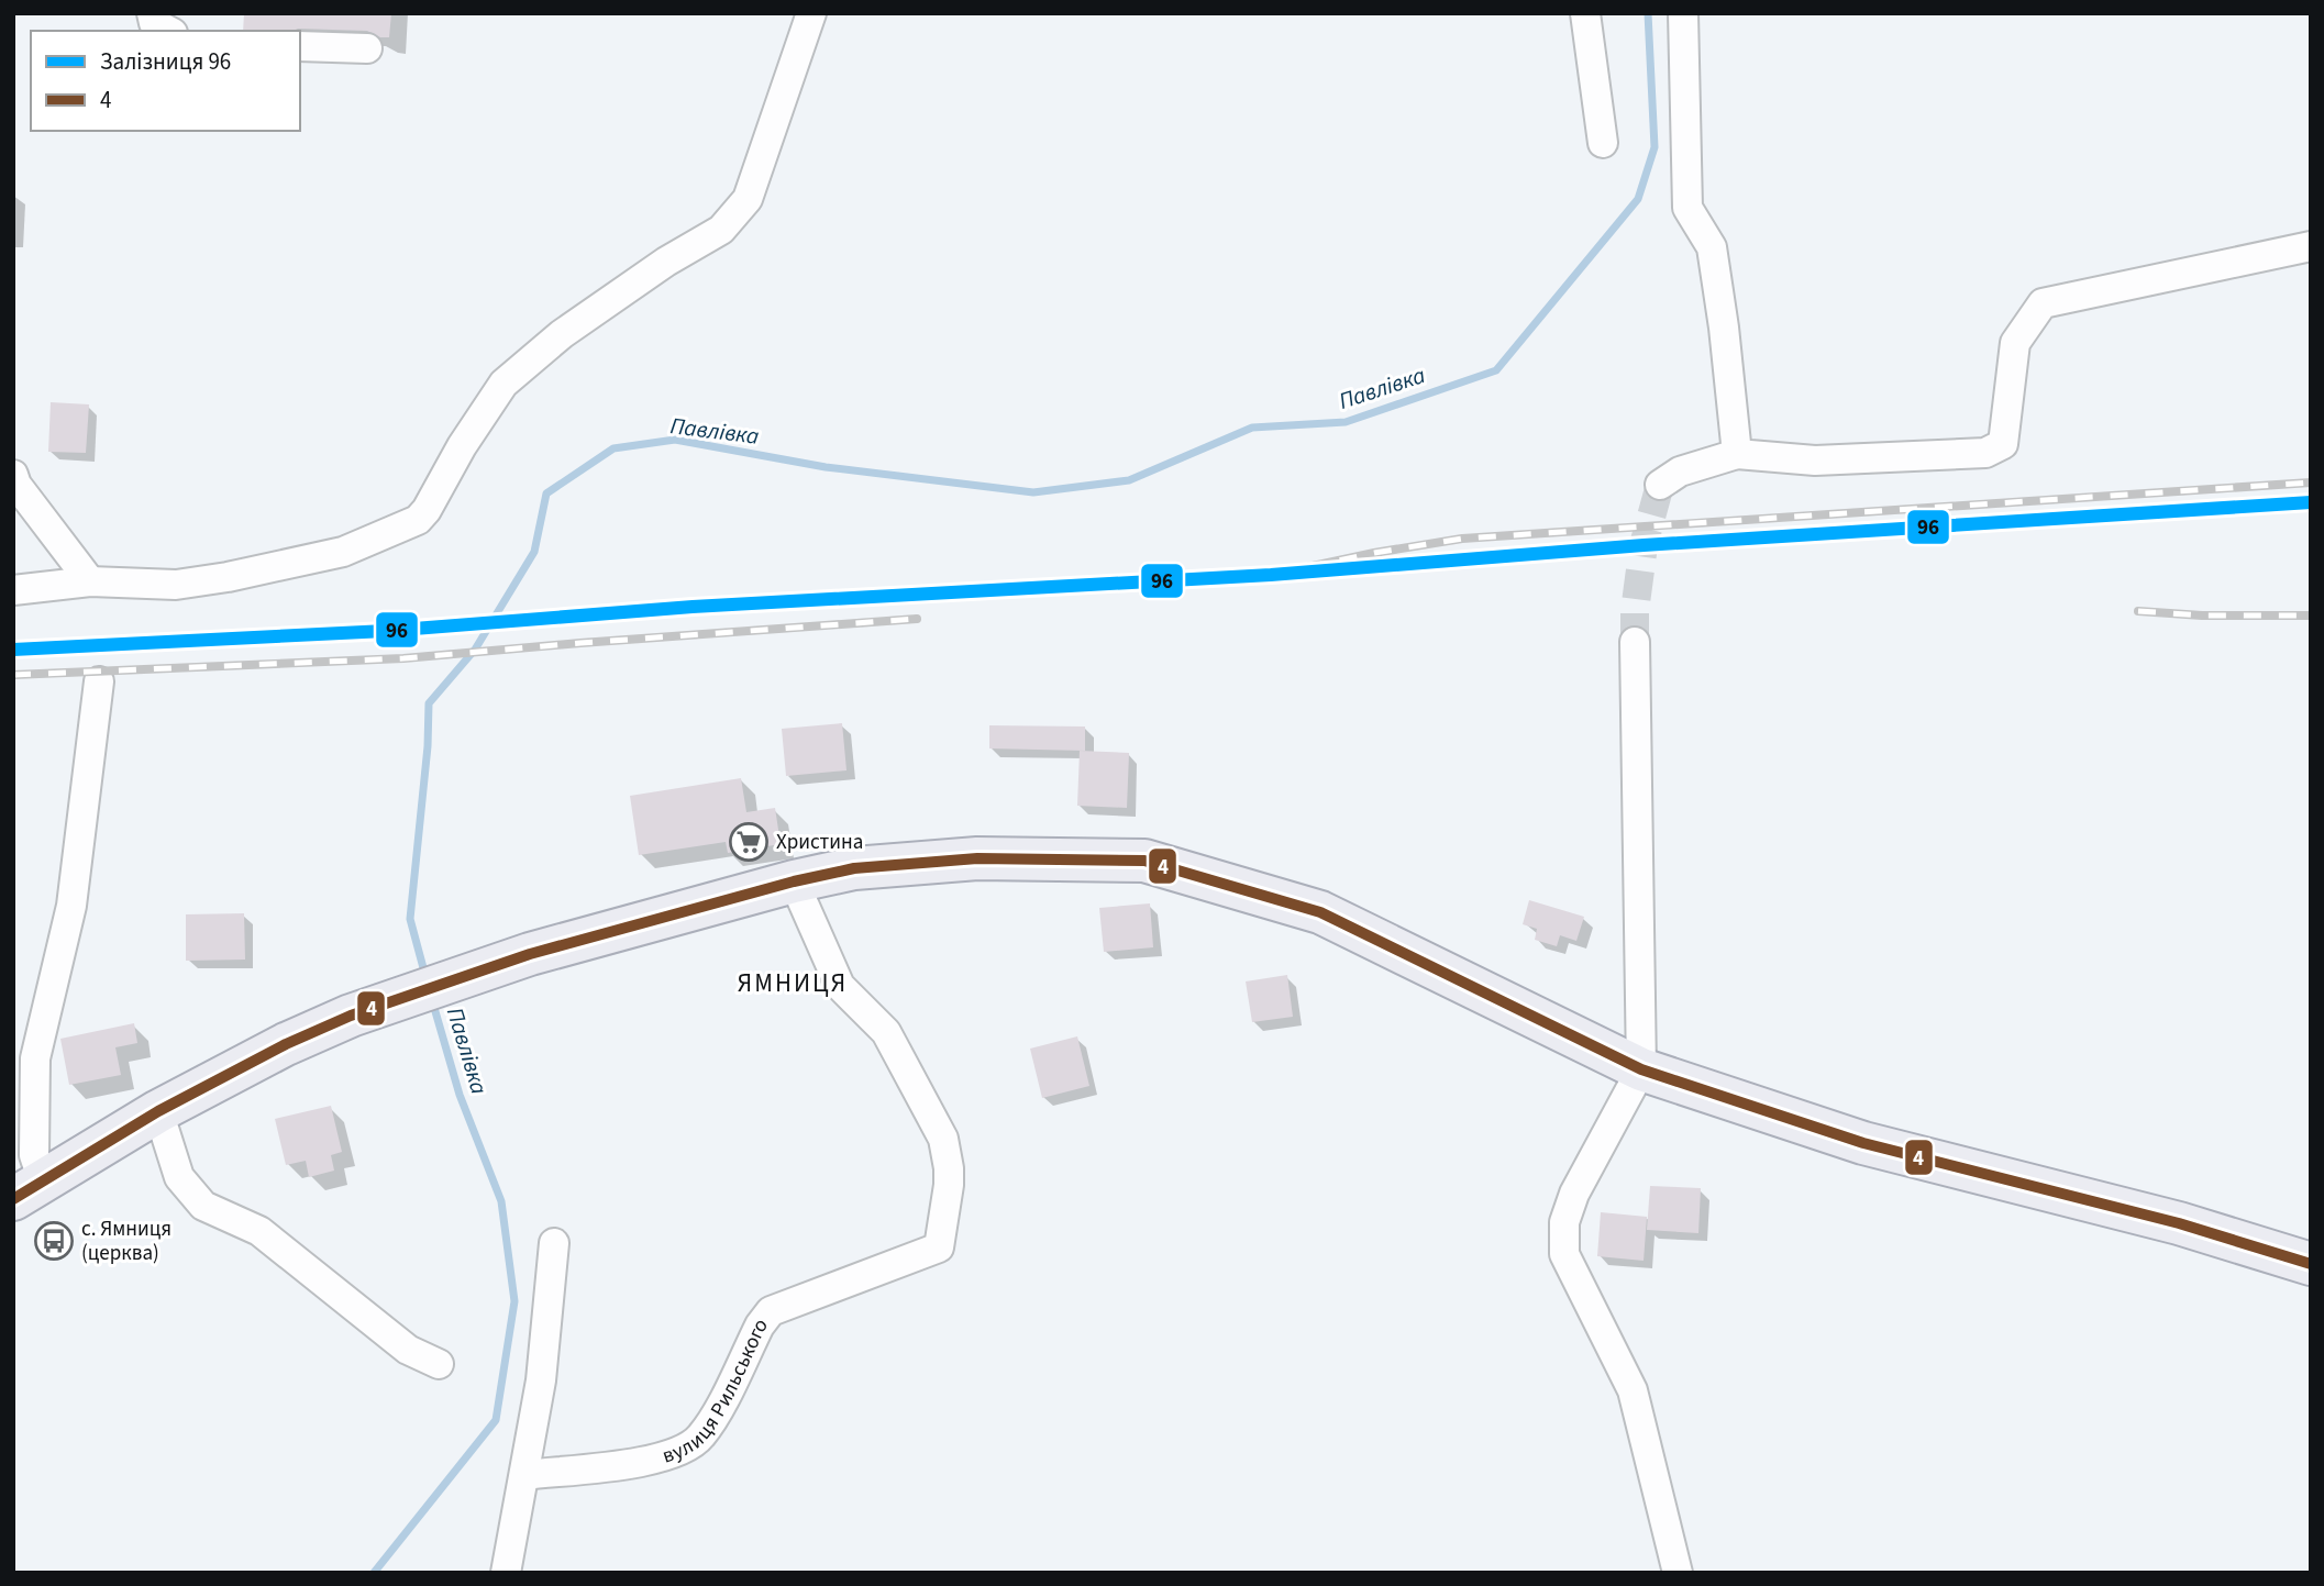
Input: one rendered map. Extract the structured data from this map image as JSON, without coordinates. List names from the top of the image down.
{
  "streets": {
    "street": ["вулиця Рильського"]
  },
  "districts": ["ЯМНИЦЯ"],
  "water": ["Павлівка"],
  "places": {
    "supermarket": ["Христина"],
    "bus stop": ["с. Ямниця (церква)"]
  },
  "lines": ["rail line 96", "transit line 4"],
  "legend": ["Залізниця 96", "4"]
}
